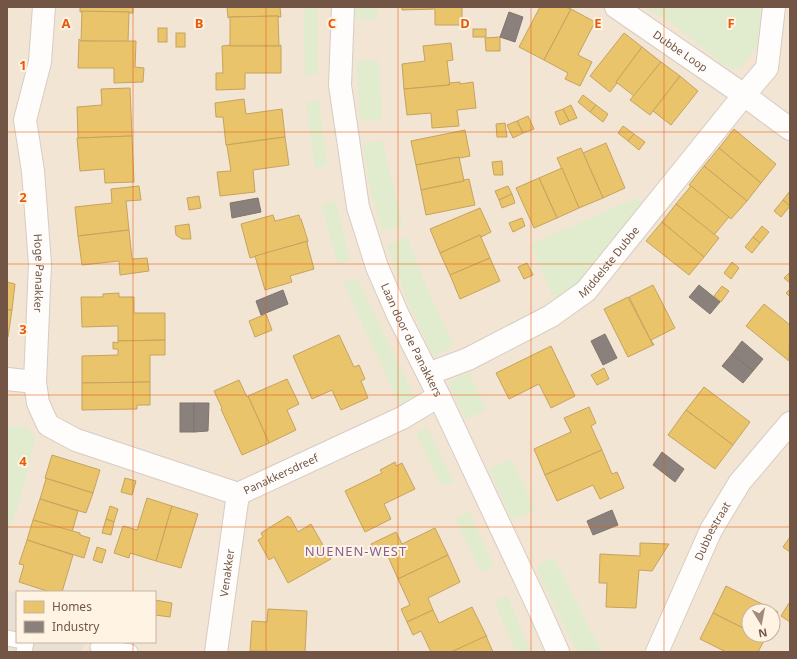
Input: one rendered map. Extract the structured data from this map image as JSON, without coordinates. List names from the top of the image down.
{
  "streets": {
    "street": [
      "Dubbe Loop",
      "Middelste Dubbe",
      "Hoge Panakker",
      "Laan door de Panakkers",
      "Panakkersdreef",
      "Dubbestraat",
      "Venakker"
    ]
  },
  "crossings": [
    ["Dubbe Loop", "Middelste Dubbe"],
    ["Middelste Dubbe", "Laan door de Panakkers"],
    ["Hoge Panakker", "Panakkersdreef"],
    ["Laan door de Panakkers", "Panakkersdreef"],
    ["Panakkersdreef", "Venakker"]
  ],
  "districts": ["NUENEN-WEST"],
  "legend": ["Homes", "Industry"],
  "north": "bottom",
  "grid": {
    "columns": [
      "A",
      "B",
      "C",
      "D",
      "E",
      "F"
    ],
    "rows": [
      "1",
      "2",
      "3",
      "4"
    ]
  }
}
